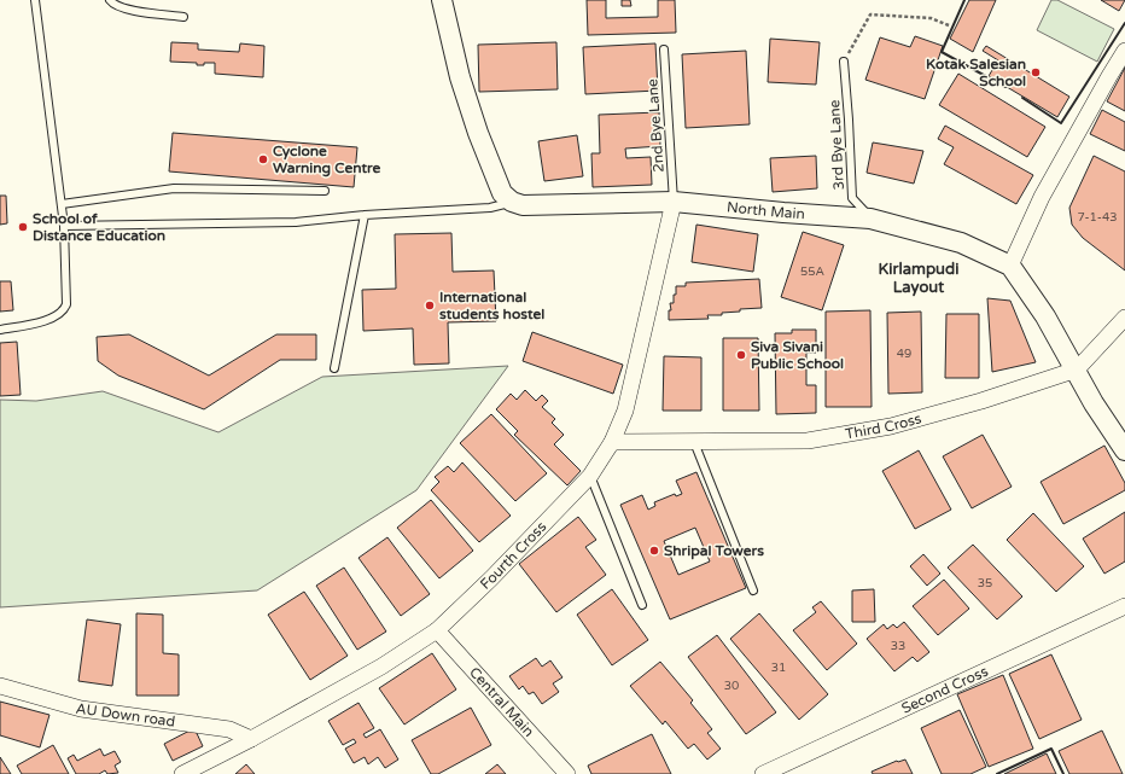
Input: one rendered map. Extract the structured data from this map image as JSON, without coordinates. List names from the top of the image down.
{
  "streets": {
    "street": [
      "North Main",
      "Third Cross",
      "Fourth Cross",
      "Second Cross",
      "Central Main",
      "AU Down road"
    ],
    "lane": ["2nd Bye Lane", "3rd Bye Lane"]
  },
  "crossings": [
    ["2nd Bye Lane", "North Main"],
    ["2nd Bye Lane", "Fourth Cross"],
    ["3rd Bye Lane", "North Main"],
    ["North Main", "Fourth Cross"],
    ["Third Cross", "Fourth Cross"],
    ["Fourth Cross", "Central Main"],
    ["Fourth Cross", "AU Down road"]
  ],
  "districts": ["Kirlampudi Layout"],
  "places": [
    "Kotak Salesian School",
    "Cyclone Warning Centre",
    "School of Distance Education",
    "International students hostel",
    "Siva Sivani Public School",
    "Shripal Towers"
  ],
  "house_numbers": [
    "7-1-43",
    "55A",
    "49",
    "35",
    "33",
    "31",
    "30"
  ]
}
